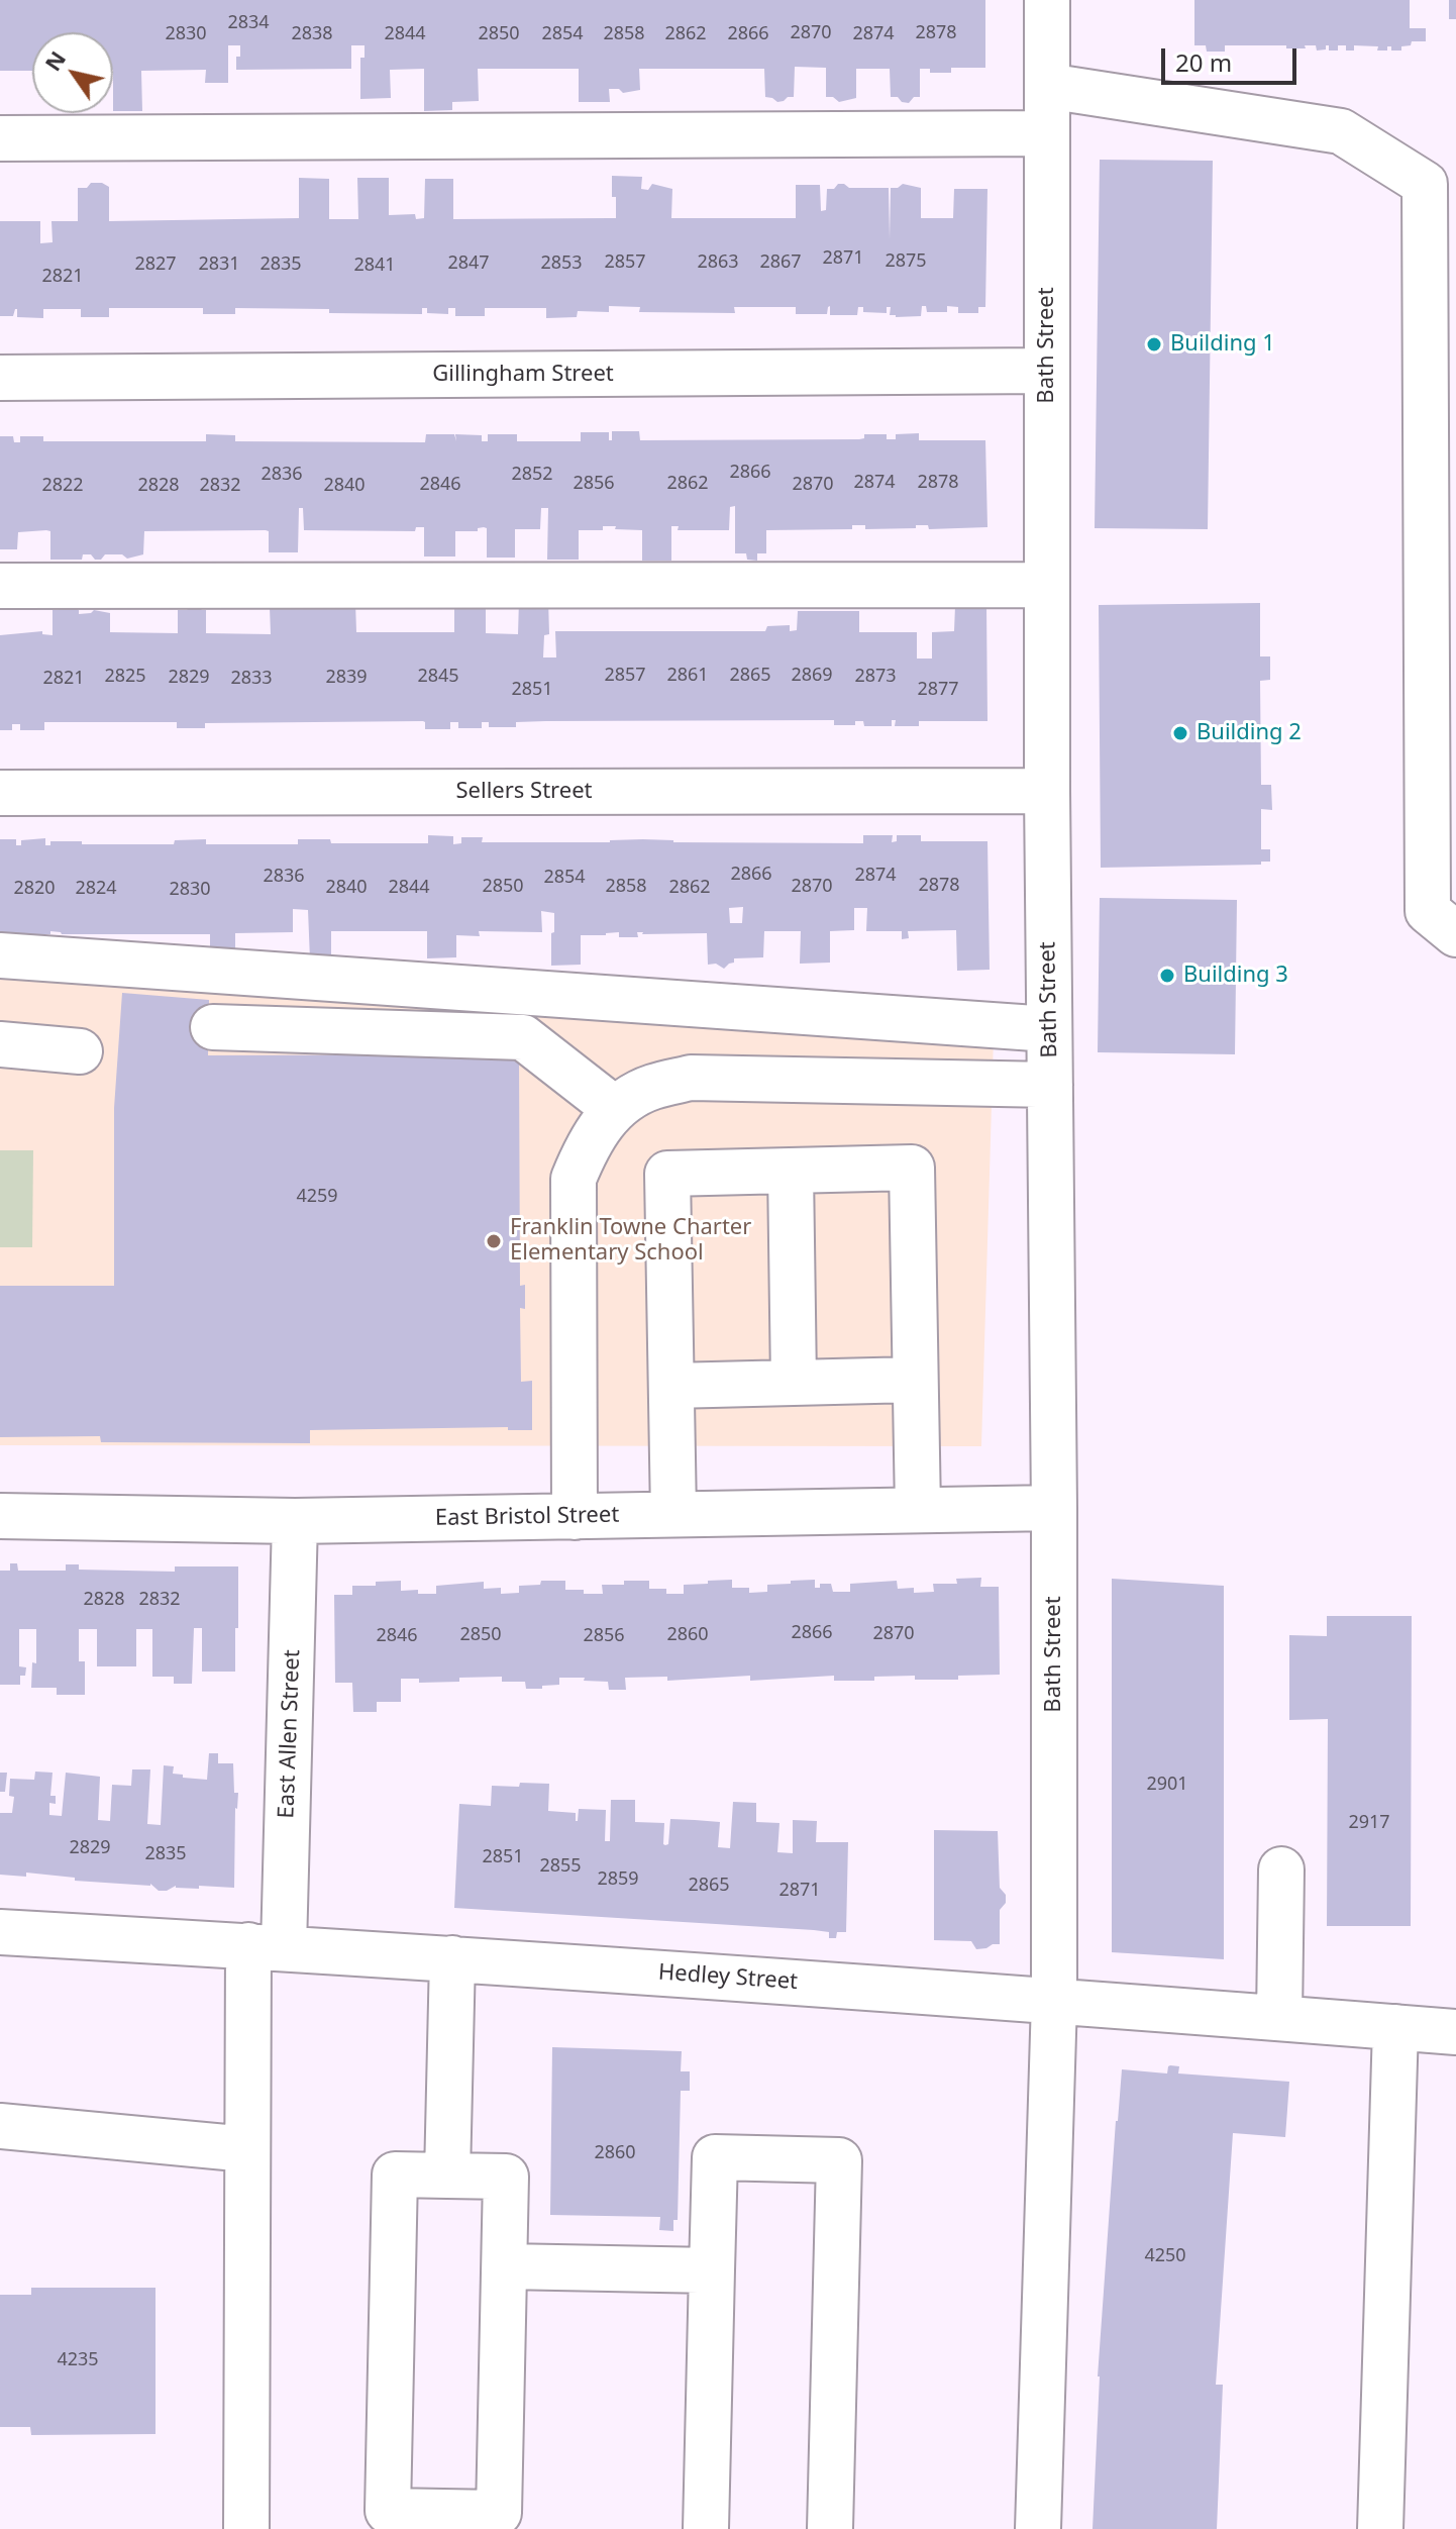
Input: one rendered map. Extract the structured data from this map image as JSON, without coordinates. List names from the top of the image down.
{
  "streets": {
    "street": [
      "Bath Street",
      "Gillingham Street",
      "Sellers Street",
      "East Bristol Street",
      "East Allen Street",
      "Hedley Street"
    ]
  },
  "crossings": [
    ["Bath Street", "Gillingham Street"],
    ["Bath Street", "Sellers Street"],
    ["Bath Street", "East Bristol Street"],
    ["Bath Street", "Hedley Street"],
    ["East Bristol Street", "East Allen Street"],
    ["East Allen Street", "Hedley Street"]
  ],
  "places": [
    "Building 1",
    "Building 2",
    "Building 3",
    "Franklin Towne Charter Elementary School"
  ],
  "house_numbers": [
    "2834",
    "2870",
    "2878",
    "2830",
    "2838",
    "2844",
    "2850",
    "2854",
    "2858",
    "2862",
    "2866",
    "2874",
    "2871",
    "2875",
    "2857",
    "2863",
    "2867",
    "2847",
    "2853",
    "2827",
    "2831",
    "2835",
    "2841",
    "2821",
    "2866",
    "2836",
    "2852",
    "2874",
    "2878",
    "2856",
    "2862",
    "2846",
    "2870",
    "2822",
    "2828",
    "2832",
    "2840",
    "2857",
    "2861",
    "2865",
    "2869",
    "2825",
    "2845",
    "2873",
    "2829",
    "2839",
    "2821",
    "2833",
    "2851",
    "2877",
    "2866",
    "2874",
    "2836",
    "2854",
    "2878",
    "2850",
    "2858",
    "2870",
    "2840",
    "2844",
    "2862",
    "2820",
    "2824",
    "2830",
    "4259",
    "2828",
    "2832",
    "2866",
    "2870",
    "2850",
    "2860",
    "2846",
    "2856",
    "2901",
    "2917",
    "2829",
    "2835",
    "2851",
    "2855",
    "2859",
    "2865",
    "2871",
    "2860",
    "4250",
    "4235"
  ],
  "scale_bar": "20 m",
  "north": "top left"
}
